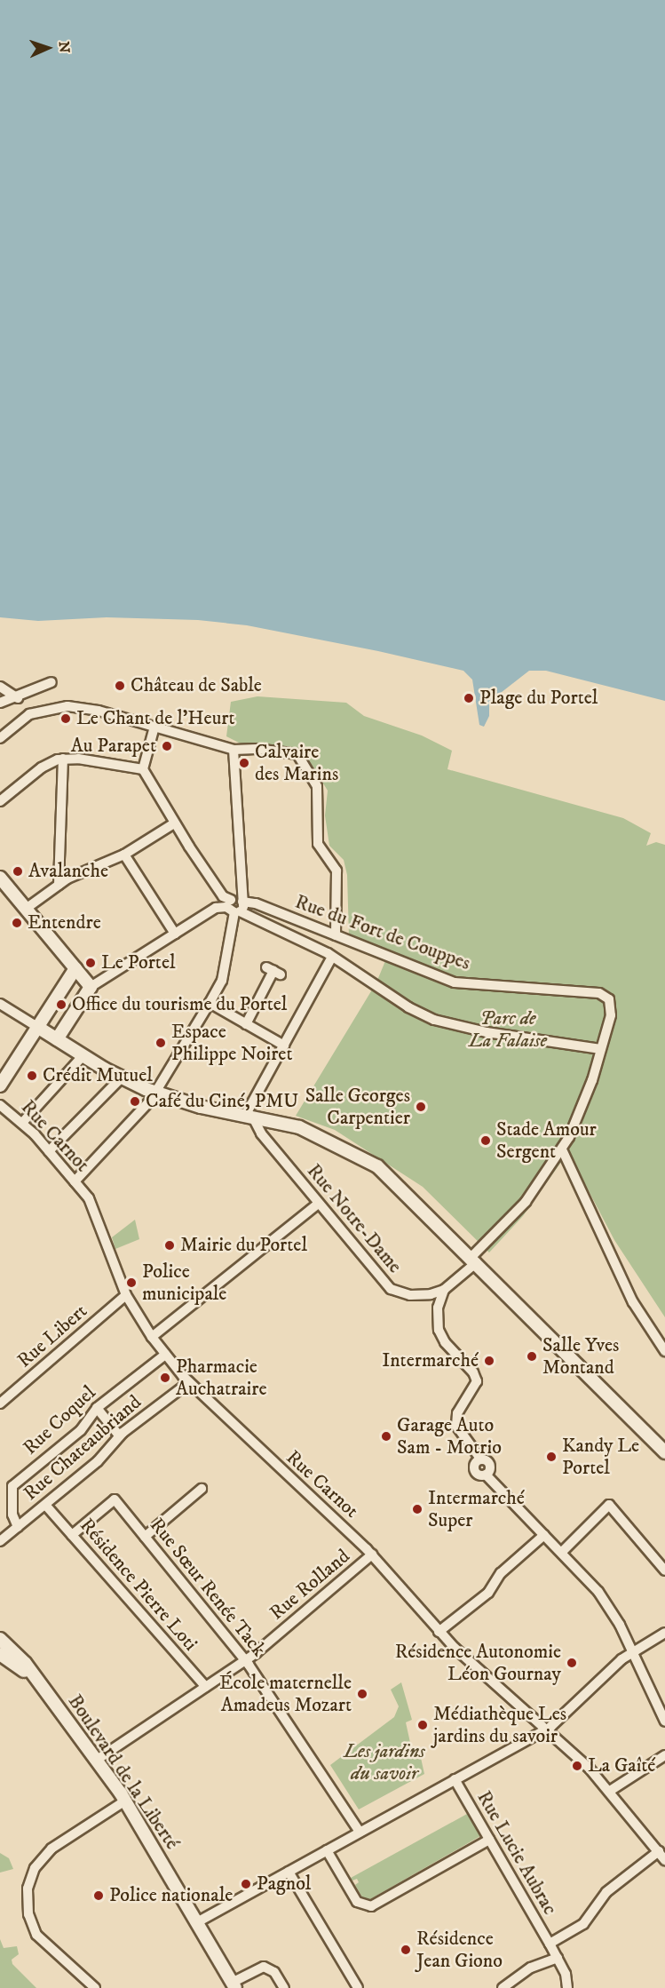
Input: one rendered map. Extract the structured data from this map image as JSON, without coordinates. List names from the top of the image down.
{
  "streets": {
    "street": [
      "Rue du Fort de Couppes",
      "Rue Carnot",
      "Rue Notre-Dame",
      "Rue Libert",
      "Rue Coquel",
      "Rue Chateaubriand",
      "Résidence Pierre Loti",
      "Rue Rolland",
      "Rue Sœur Renée Tack",
      "Boulevard de la Liberté",
      "Rue Lucie Aubrac"
    ]
  },
  "crossings": [
    ["Rue du Fort de Couppes", "Rue Notre-Dame"],
    ["Rue Carnot", "Rue Libert"],
    ["Rue Carnot", "Rue Coquel"],
    ["Rue Carnot", "Rue Chateaubriand"],
    ["Rue Carnot", "Rue Rolland"],
    ["Rue Coquel", "Rue Chateaubriand"],
    ["Rue Chateaubriand", "Résidence Pierre Loti"],
    ["Résidence Pierre Loti", "Rue Rolland"],
    ["Résidence Pierre Loti", "Rue Sœur Renée Tack"],
    ["Rue Rolland", "Rue Sœur Renée Tack"],
    ["Rue Rolland", "Boulevard de la Liberté"]
  ],
  "parks": ["Parc de La Falaise", "Les jardins du savoir"],
  "places": [
    "Château de Sable",
    "Plage du Portel",
    "Le Chant de l'Heurt",
    "Au Parapet",
    "Calvaire des Marins",
    "Avalanche",
    "Entendre",
    "Le Portel",
    "Office du tourisme du Portel",
    "Espace Philippe Noiret",
    "Crédit Mutuel",
    "Café du Ciné, PMU",
    "Salle Georges Carpentier",
    "Stade Amour Sergent",
    "Mairie du Portel",
    "Police municipale",
    "Salle Yves Montand",
    "Intermarché",
    "Pharmacie Auchatraire",
    "Garage Auto Sam - Motrio",
    "Kandy Le Portel",
    "Intermarché Super",
    "Résidence Autonomie Léon Gournay",
    "École maternelle Amadeus Mozart",
    "Médiathèque Les jardins du savoir",
    "La Gaîté",
    "Pagnol",
    "Police nationale",
    "Résidence Jean Giono"
  ],
  "north": "right"
}
